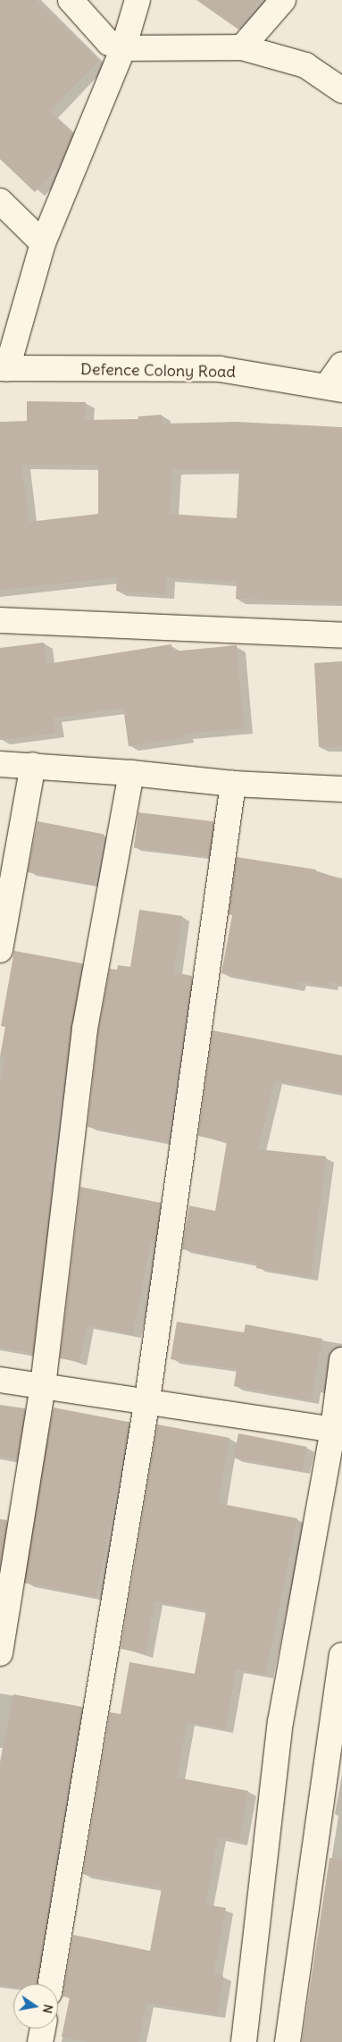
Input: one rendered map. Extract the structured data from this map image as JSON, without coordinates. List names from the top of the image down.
{
  "streets": {
    "street": ["Defence Colony Road"]
  },
  "north": "right"
}
